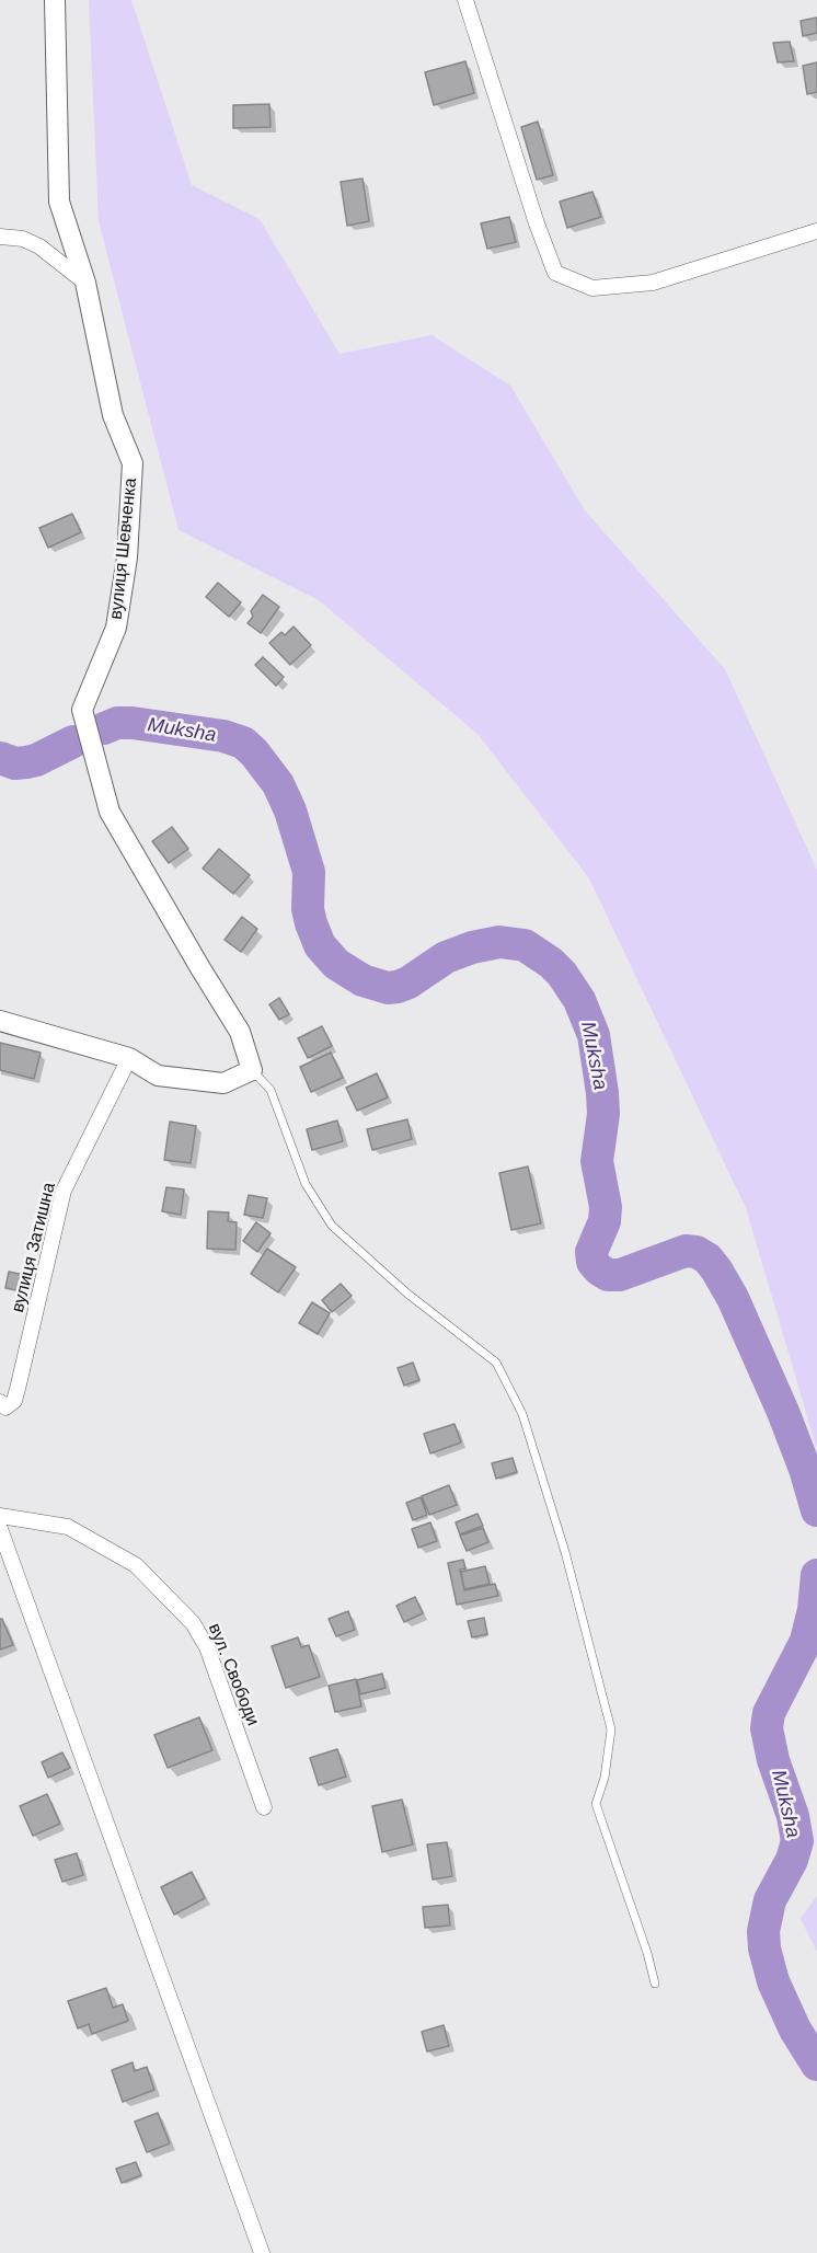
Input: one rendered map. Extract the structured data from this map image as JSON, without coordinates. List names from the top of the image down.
{
  "streets": {
    "street": ["вулиця Шевченка", "вулиця Затишна", "вул. Свободи"]
  },
  "water": ["Muksha"]
}
